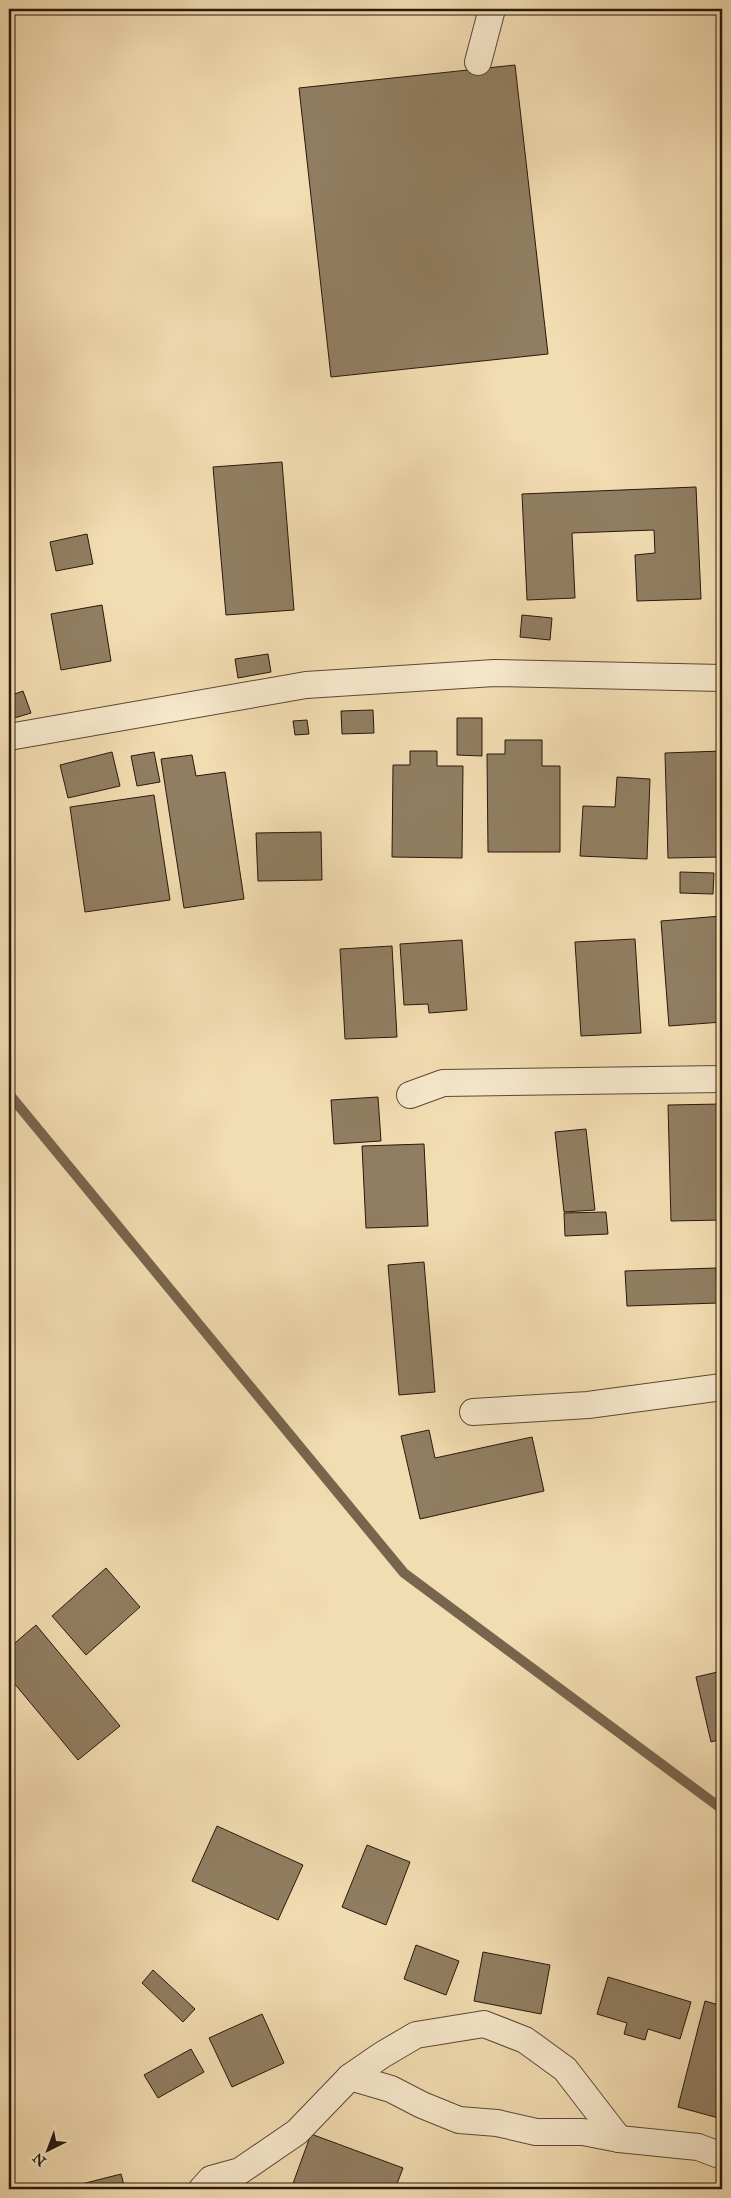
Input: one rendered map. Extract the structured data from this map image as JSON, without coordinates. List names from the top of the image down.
{
  "north": "bottom left"
}
